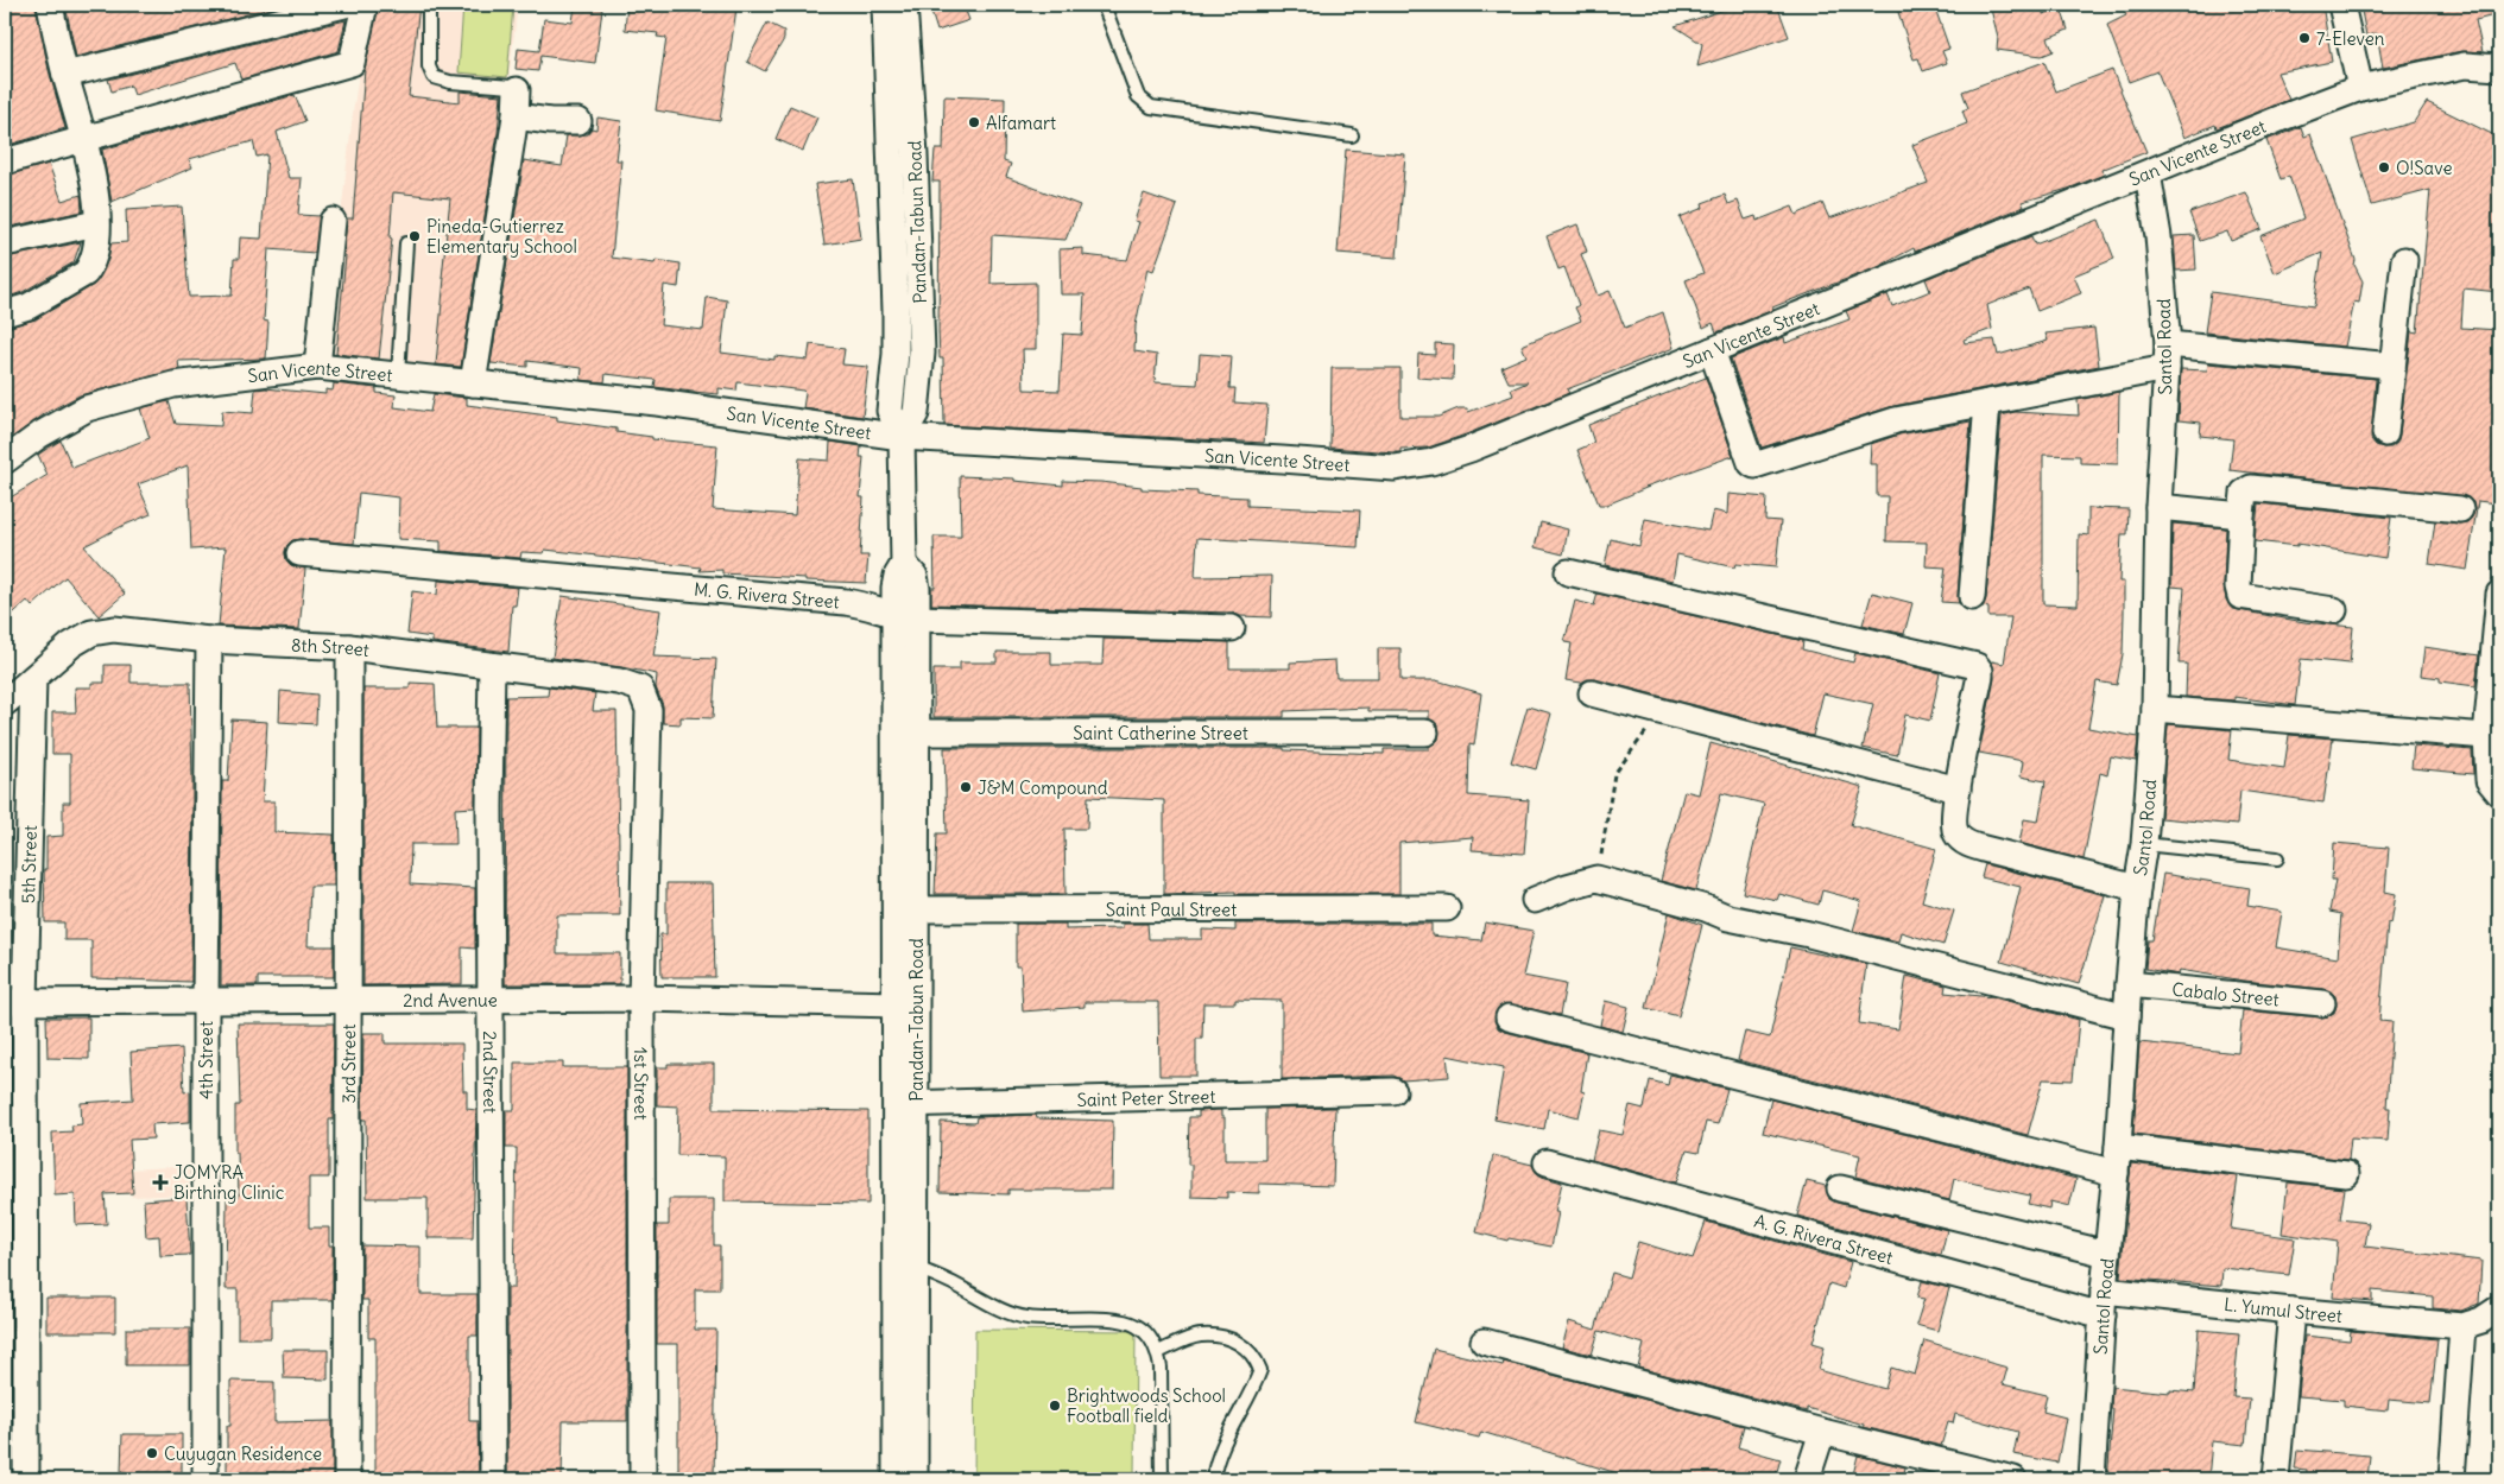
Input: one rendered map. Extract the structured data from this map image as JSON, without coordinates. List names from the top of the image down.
{
  "streets": {
    "street": [
      "San Vicente Street",
      "Pandan-Tabun Road",
      "Santol Road",
      "M. G. Rivera Street",
      "8th Street",
      "Saint Catherine Street",
      "5th Street",
      "Saint Paul Street",
      "Cabalo Street",
      "2nd Avenue",
      "4th Street",
      "3rd Street",
      "2nd Street",
      "1st Street",
      "Saint Peter Street",
      "A. G. Rivera Street",
      "L. Yumul Street"
    ]
  },
  "crossings": [
    ["San Vicente Street", "Pandan-Tabun Road"],
    ["San Vicente Street", "Santol Road"],
    ["Pandan-Tabun Road", "M. G. Rivera Street"],
    ["Pandan-Tabun Road", "Saint Catherine Street"],
    ["Pandan-Tabun Road", "Saint Paul Street"],
    ["Pandan-Tabun Road", "2nd Avenue"],
    ["Pandan-Tabun Road", "Saint Peter Street"],
    ["Santol Road", "Cabalo Street"],
    ["Santol Road", "A. G. Rivera Street"],
    ["Santol Road", "L. Yumul Street"],
    ["8th Street", "5th Street"],
    ["8th Street", "4th Street"],
    ["8th Street", "3rd Street"],
    ["8th Street", "2nd Street"],
    ["8th Street", "1st Street"],
    ["5th Street", "2nd Avenue"],
    ["2nd Avenue", "4th Street"],
    ["2nd Avenue", "3rd Street"],
    ["2nd Avenue", "2nd Street"],
    ["2nd Avenue", "1st Street"]
  ],
  "places": {
    "other": [
      "7-Eleven",
      "Alfamart",
      "O!Save",
      "Pineda-Gutierrez Elementary School",
      "J&M Compound",
      "Brightwoods School Football field",
      "Cuyugan Residence"
    ],
    "health": ["JOMYRA Birthing Clinic"]
  }
}
